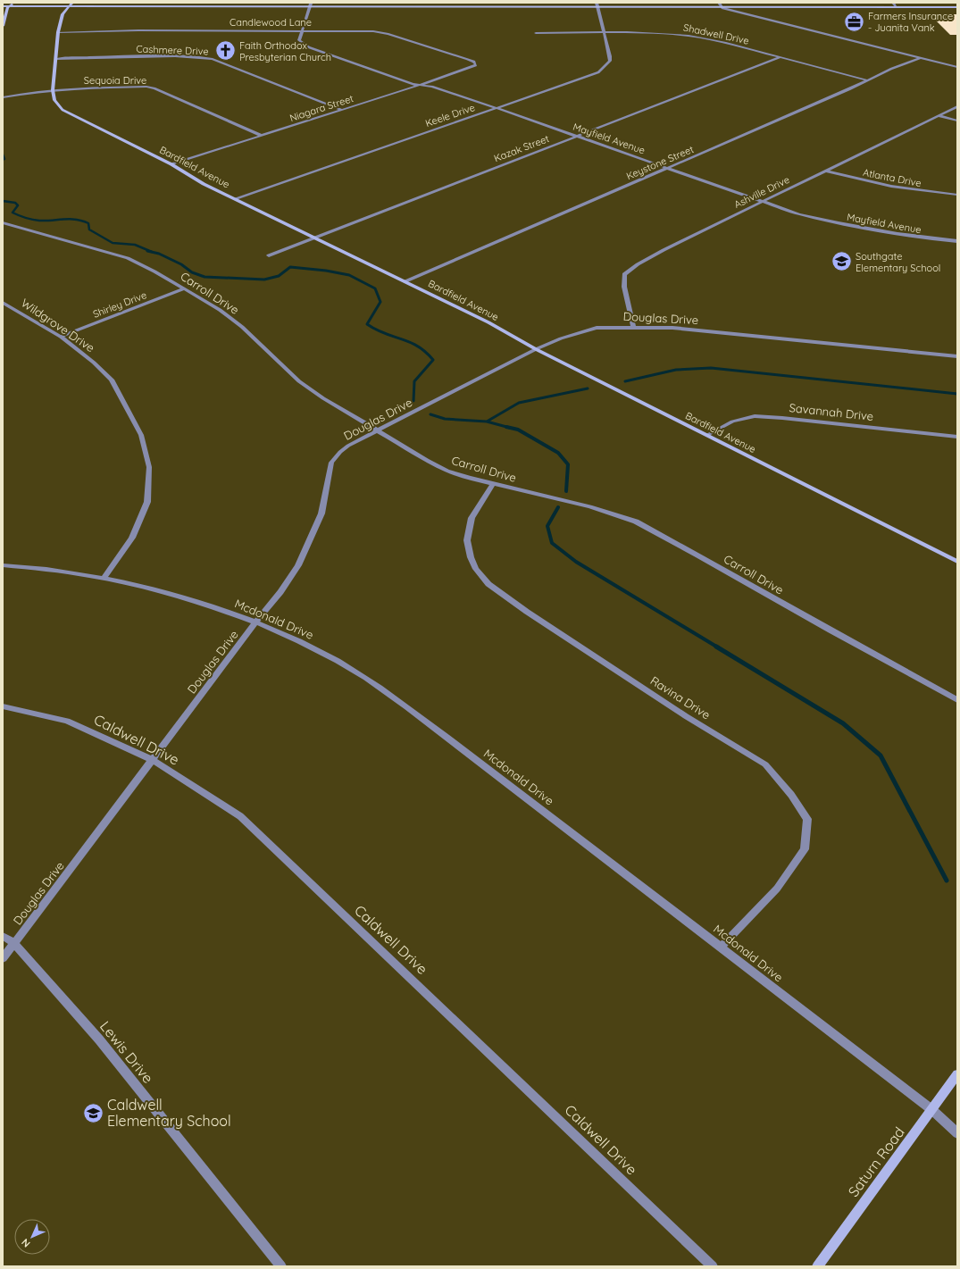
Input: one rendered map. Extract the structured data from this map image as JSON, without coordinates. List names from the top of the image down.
{
  "streets": {
    "main road": ["Bardfield Avenue", "Saturn Road"],
    "street": [
      "Candlewood Lane",
      "Shadwell Drive",
      "Cashmere Drive",
      "Sequoia Drive",
      "Niagara Street",
      "Keele Drive",
      "Mayfield Avenue",
      "Kazak Street",
      "Keystone Street",
      "Atlanta Drive",
      "Ashville Drive",
      "Carroll Drive",
      "Shirley Drive",
      "Douglas Drive",
      "Wildgrove Drive",
      "Savannah Drive",
      "Mcdonald Drive",
      "Ravina Drive",
      "Caldwell Drive",
      "Lewis Drive"
    ]
  },
  "crossings": [
    ["Candlewood Lane", "Niagara Street"],
    ["Candlewood Lane", "Mayfield Avenue"],
    ["Shadwell Drive", "Keele Drive"],
    ["Shadwell Drive", "Kazak Street"],
    ["Shadwell Drive", "Keystone Street"],
    ["Cashmere Drive", "Niagara Street"],
    ["Sequoia Drive", "Niagara Street"],
    ["Sequoia Drive", "Bardfield Avenue"],
    ["Niagara Street", "Mayfield Avenue"],
    ["Niagara Street", "Bardfield Avenue"],
    ["Keele Drive", "Mayfield Avenue"],
    ["Keele Drive", "Bardfield Avenue"],
    ["Mayfield Avenue", "Kazak Street"],
    ["Mayfield Avenue", "Keystone Street"],
    ["Mayfield Avenue", "Ashville Drive"],
    ["Kazak Street", "Bardfield Avenue"],
    ["Keystone Street", "Bardfield Avenue"],
    ["Bardfield Avenue", "Douglas Drive"],
    ["Bardfield Avenue", "Savannah Drive"],
    ["Atlanta Drive", "Ashville Drive"],
    ["Ashville Drive", "Douglas Drive"],
    ["Carroll Drive", "Shirley Drive"],
    ["Carroll Drive", "Douglas Drive"],
    ["Carroll Drive", "Ravina Drive"],
    ["Shirley Drive", "Wildgrove Drive"],
    ["Douglas Drive", "Mcdonald Drive"],
    ["Douglas Drive", "Caldwell Drive"],
    ["Douglas Drive", "Lewis Drive"],
    ["Wildgrove Drive", "Mcdonald Drive"],
    ["Mcdonald Drive", "Ravina Drive"],
    ["Mcdonald Drive", "Saturn Road"]
  ],
  "places": {
    "office": ["Farmers Insurance - Juanita Vank"],
    "church": ["Faith Orthodox Presbyterian Church"],
    "school or university": ["Southgate Elementary School", "Caldwell Elementary School"]
  },
  "north": "bottom left"
}
